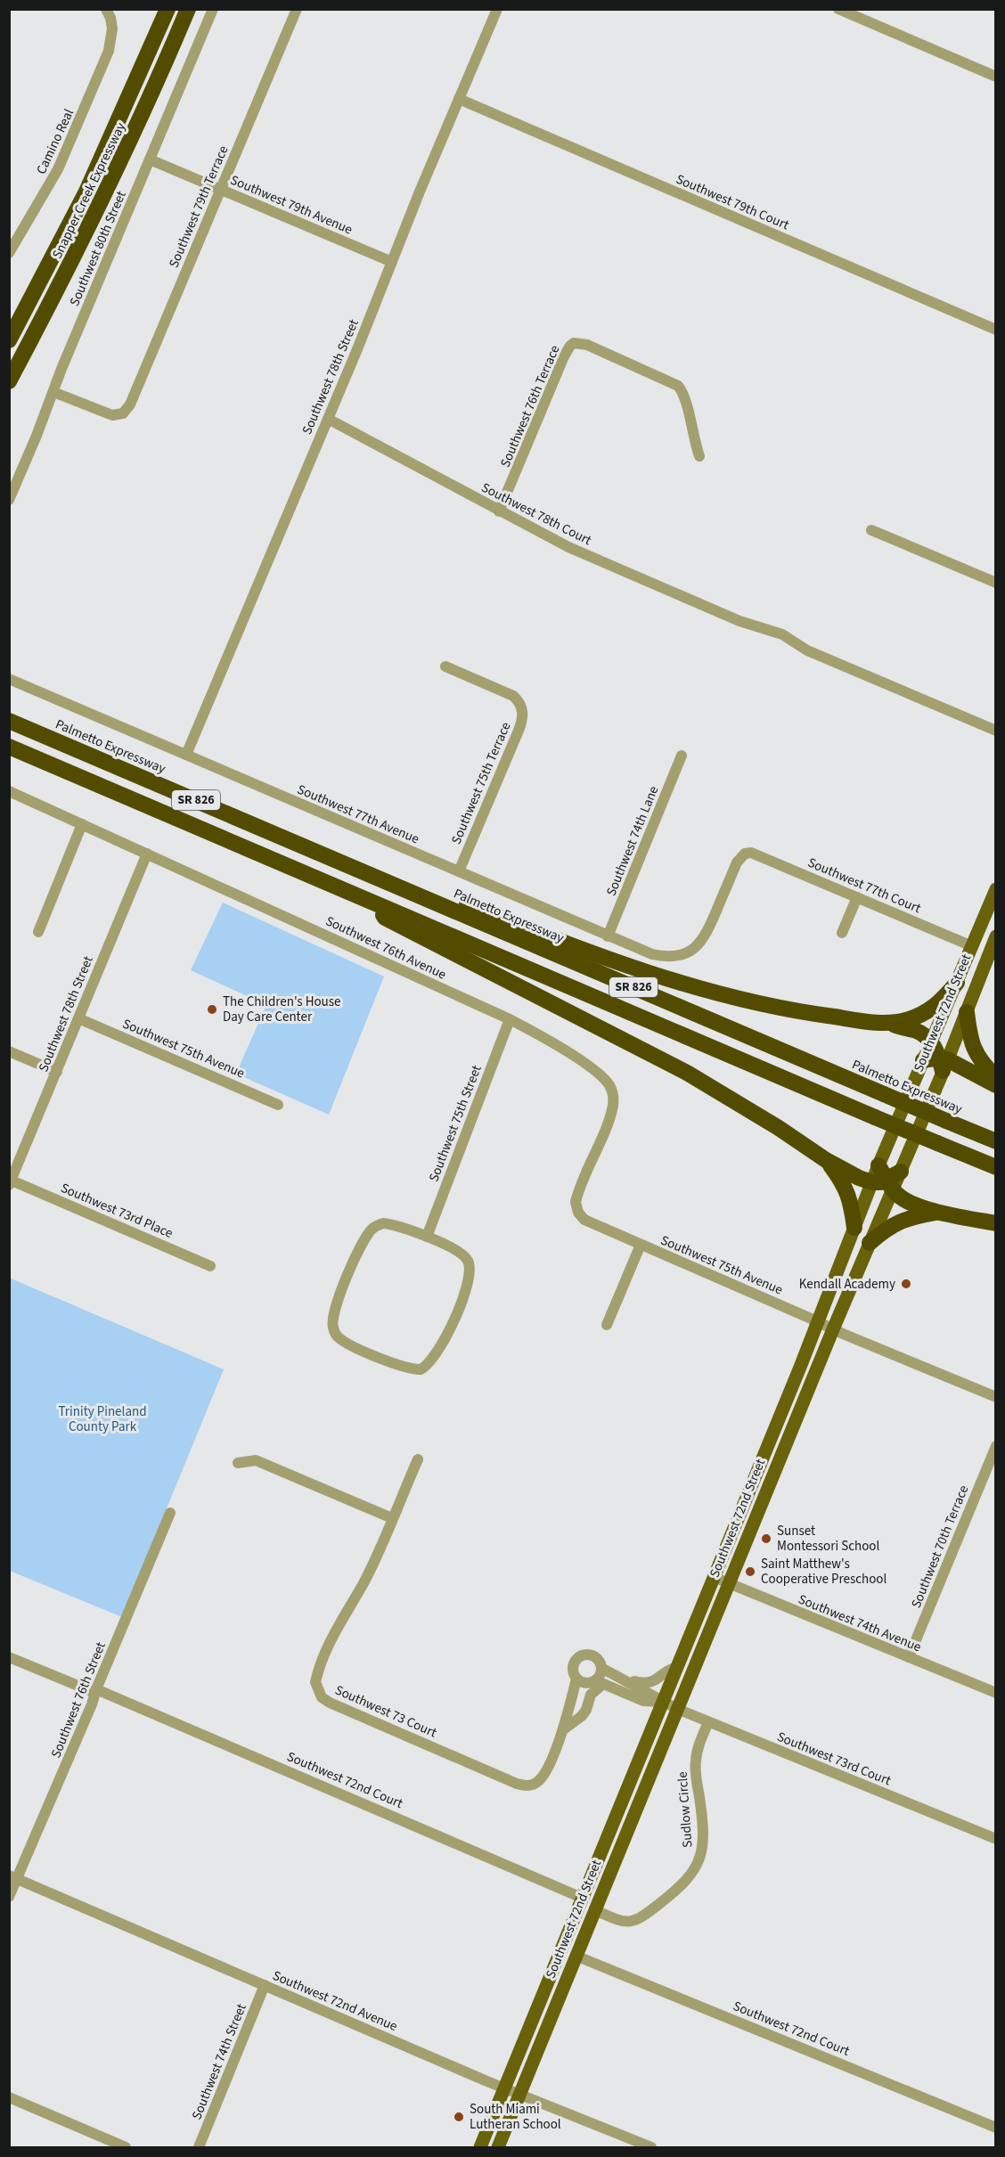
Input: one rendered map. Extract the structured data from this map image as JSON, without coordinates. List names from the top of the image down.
{
  "streets": {
    "highway": ["Snapper Creek Expressway", "Palmetto Expressway", "SR 826"],
    "main road": ["Southwest 72nd Street"],
    "street": [
      "Camino Real",
      "Southwest 79th Court",
      "Southwest 79th Avenue",
      "Southwest 79th Terrace",
      "Southwest 80th Street",
      "Southwest 78th Street",
      "Southwest 76th Terrace",
      "Southwest 78th Court",
      "Southwest 75th Terrace",
      "Southwest 77th Avenue",
      "Southwest 74th Lane",
      "Southwest 77th Court",
      "Southwest 76th Avenue",
      "Southwest 75th Avenue",
      "Southwest 75th Street",
      "Southwest 73rd Place",
      "Southwest 70th Terrace",
      "Southwest 74th Avenue",
      "Southwest 76th Street",
      "Southwest 73 Court",
      "Southwest 73rd Court",
      "Southwest 72nd Court",
      "Sudlow Circle",
      "Southwest 72nd Avenue",
      "Southwest 74th Street"
    ]
  },
  "crossings": [
    ["Southwest 79th Court", "Southwest 78th Street"],
    ["Southwest 79th Avenue", "Southwest 79th Terrace"],
    ["Southwest 79th Avenue", "Southwest 80th Street"],
    ["Southwest 79th Avenue", "Southwest 78th Street"],
    ["Southwest 79th Terrace", "Southwest 80th Street"],
    ["Southwest 78th Street", "Southwest 78th Court"],
    ["Southwest 78th Street", "Southwest 77th Avenue"],
    ["Southwest 78th Street", "Southwest 76th Avenue"],
    ["Southwest 78th Street", "Southwest 75th Avenue"],
    ["Southwest 78th Street", "Southwest 73rd Place"],
    ["Southwest 76th Terrace", "Southwest 78th Court"],
    ["Southwest 75th Terrace", "Southwest 77th Avenue"],
    ["Southwest 77th Avenue", "Southwest 74th Lane"],
    ["Southwest 77th Avenue", "Southwest 77th Court"],
    ["Southwest 77th Court", "Southwest 72nd Street"],
    ["Southwest 76th Avenue", "Southwest 75th Avenue"],
    ["Southwest 76th Avenue", "Southwest 75th Street"],
    ["Southwest 72nd Street", "Southwest 75th Avenue"],
    ["Southwest 72nd Street", "Southwest 74th Avenue"],
    ["Southwest 72nd Street", "Southwest 73rd Court"],
    ["Southwest 72nd Street", "Southwest 72nd Court"],
    ["Southwest 72nd Street", "Sudlow Circle"],
    ["Southwest 72nd Street", "Southwest 72nd Avenue"],
    ["Southwest 70th Terrace", "Southwest 74th Avenue"],
    ["Southwest 76th Street", "Southwest 72nd Court"],
    ["Southwest 76th Street", "Southwest 72nd Avenue"],
    ["Southwest 73rd Court", "Sudlow Circle"],
    ["Southwest 72nd Avenue", "Southwest 74th Street"]
  ],
  "parks": ["Trinity Pineland County Park"],
  "places": [
    "The Children's House Day Care Center",
    "Kendall Academy",
    "Sunset Montessori School",
    "Saint Matthew's Cooperative Preschool",
    "South Miami Lutheran School"
  ]
}
